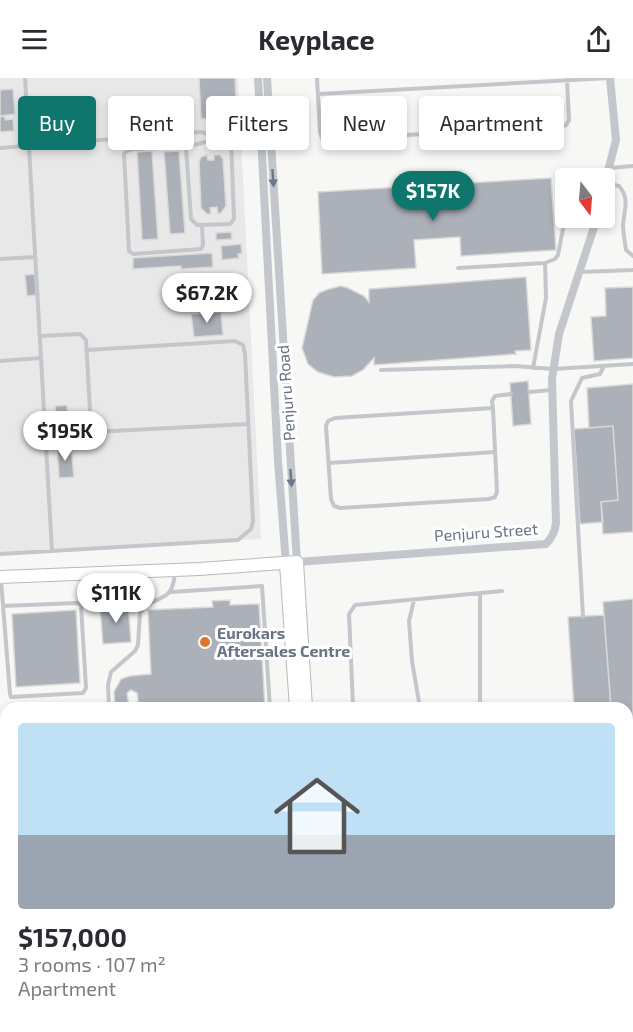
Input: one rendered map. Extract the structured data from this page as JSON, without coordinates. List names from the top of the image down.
{
  "streets": {
    "main road": ["Penjuru Road"],
    "street": ["Penjuru Street"]
  },
  "crossings": [
    ["Penjuru Road", "Penjuru Street"]
  ],
  "places": ["Eurokars Aftersales Centre"],
  "north": "bottom",
  "page": {
    "header": "Keyplace",
    "chip": [
      "Buy",
      "Rent",
      "Filters",
      "New",
      "Apartment"
    ],
    "price": [
      "$157K",
      "$67.2K",
      "$195K",
      "$111K"
    ],
    "list": [
      {
        "name": "$157,000",
        "note": "3 rooms · 107 m² · Apartment"
      }
    ]
  }
}
